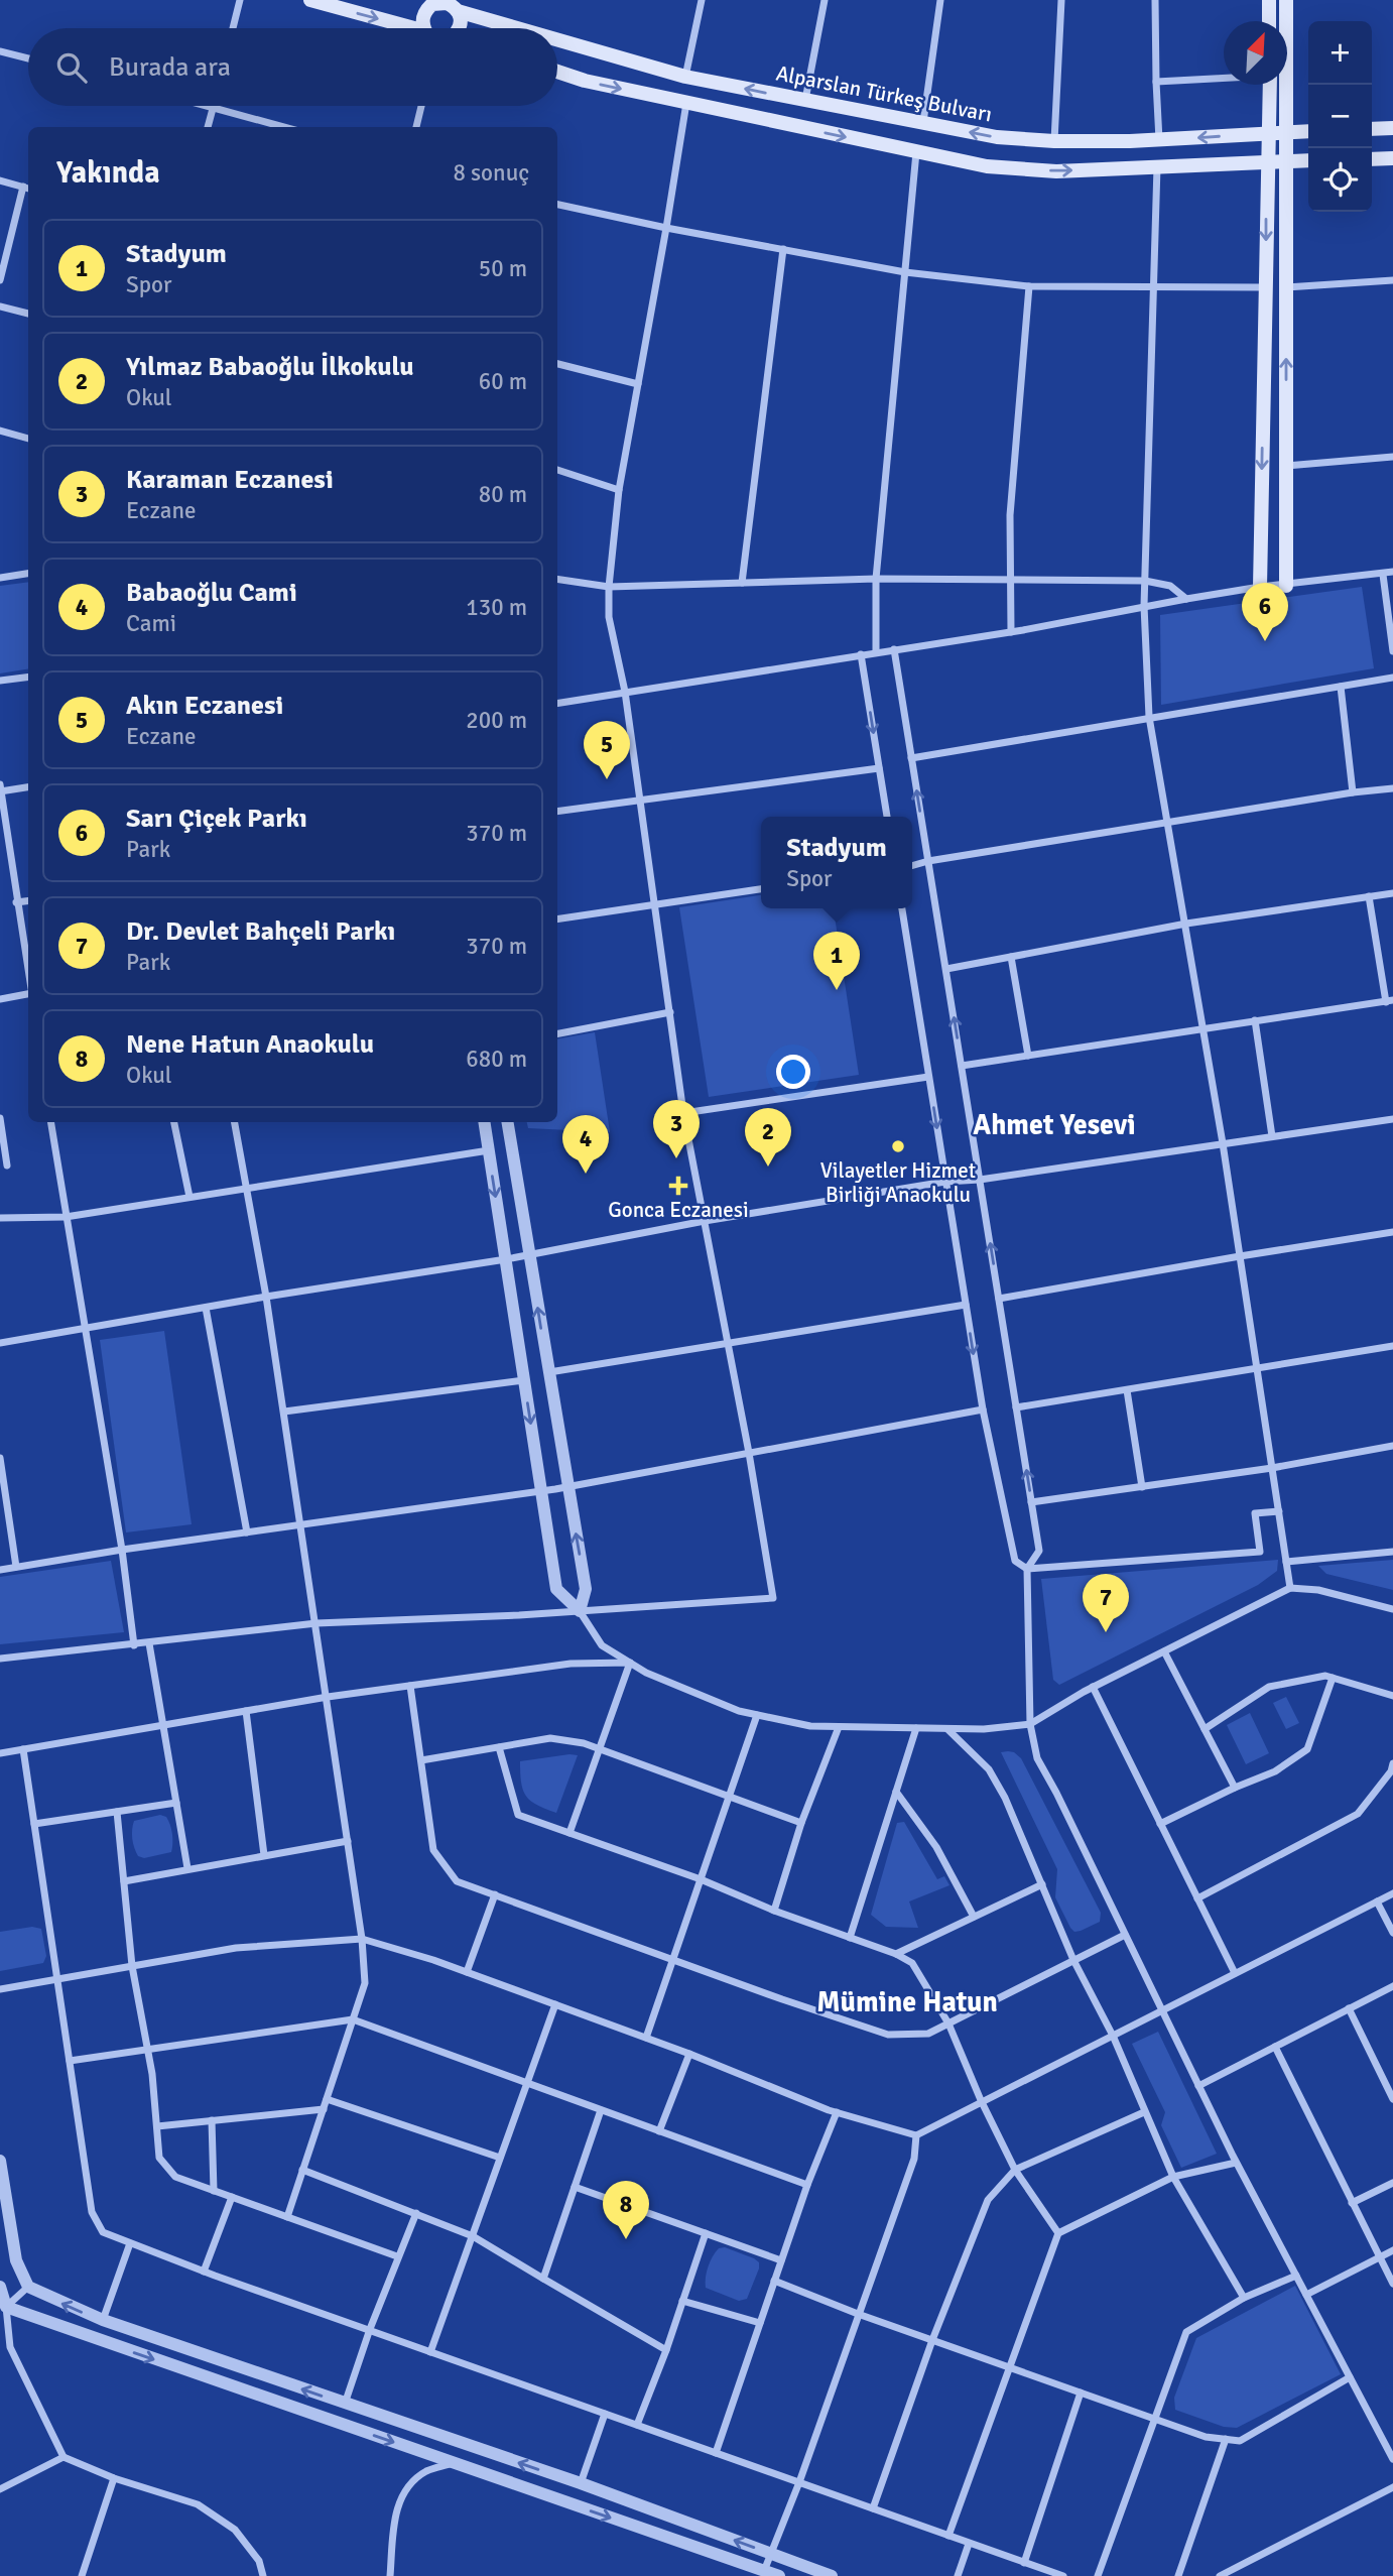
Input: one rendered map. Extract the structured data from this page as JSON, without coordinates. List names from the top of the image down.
{
  "streets": {
    "main road": ["Alparslan Türkeş Bulvarı"]
  },
  "districts": ["Ahmet Yesevi", "Mümine Hatun"],
  "places": {
    "other": ["Vilayetler Hizmet Birliği Anaokulu"],
    "health": ["Gonca Eczanesi"]
  },
  "north": "top right",
  "page": {
    "map_buttons": ["+", "−"],
    "search": "Burada ara",
    "heading": ["Yakında", "8 sonuç"],
    "list": [
      {
        "mark": "1",
        "name": "Stadyum",
        "note": "Spor",
        "value": "50 m"
      },
      {
        "mark": "2",
        "name": "Yılmaz Babaoğlu İlkokulu",
        "note": "Okul",
        "value": "60 m"
      },
      {
        "mark": "3",
        "name": "Karaman Eczanesi",
        "note": "Eczane",
        "value": "80 m"
      },
      {
        "mark": "4",
        "name": "Babaoğlu Cami",
        "note": "Cami",
        "value": "130 m"
      },
      {
        "mark": "5",
        "name": "Akın Eczanesi",
        "note": "Eczane",
        "value": "200 m"
      },
      {
        "mark": "6",
        "name": "Sarı Çiçek Parkı",
        "note": "Park",
        "value": "370 m"
      },
      {
        "mark": "7",
        "name": "Dr. Devlet Bahçeli Parkı",
        "note": "Park",
        "value": "370 m"
      },
      {
        "mark": "8",
        "name": "Nene Hatun Anaokulu",
        "note": "Okul",
        "value": "680 m"
      }
    ],
    "pins": [
      "6",
      "5",
      "1",
      "3",
      "2",
      "4",
      "7",
      "8"
    ],
    "popup": ["Stadyum", "Spor"]
  }
}
